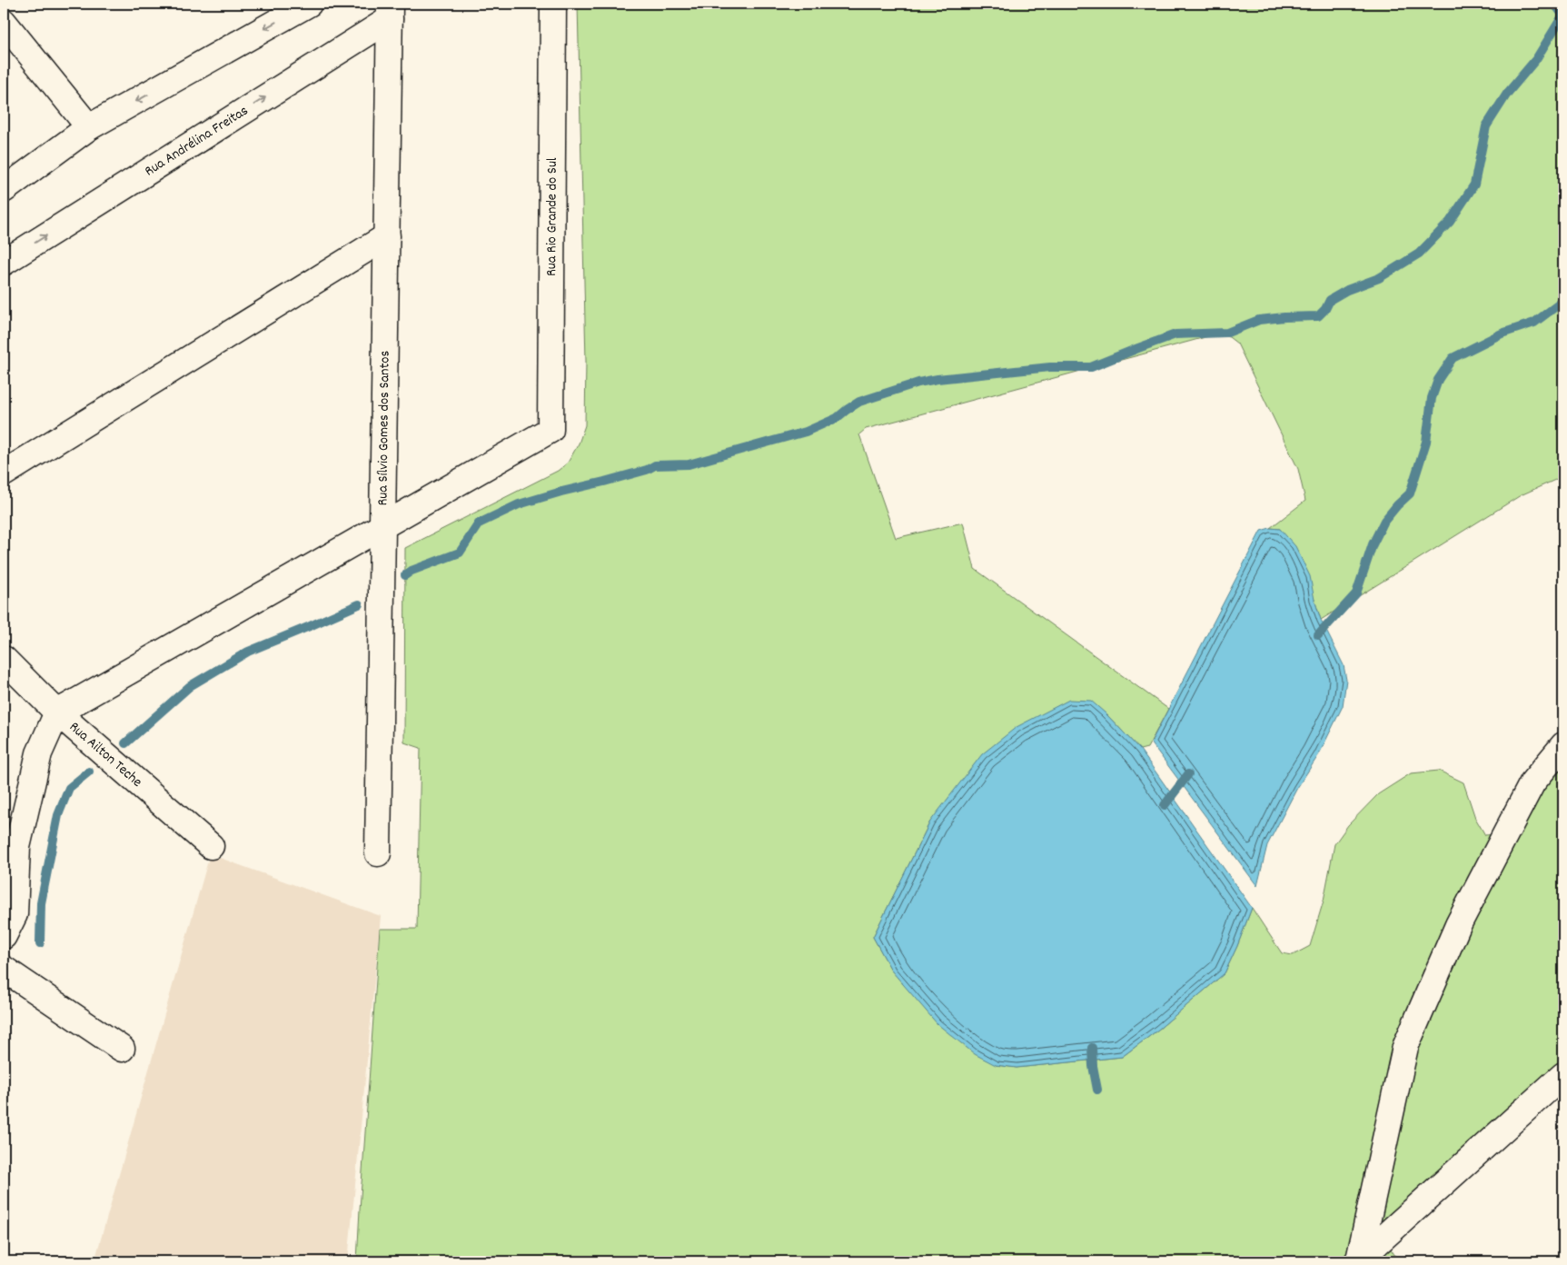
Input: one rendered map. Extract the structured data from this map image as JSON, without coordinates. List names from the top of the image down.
{
  "streets": {
    "street": [
      "Rua Andrélina Freitas",
      "Rua Rio Grande do Sul",
      "Rua Sílvio Gomes dos Santos",
      "Rua Ailton Teche"
    ]
  },
  "crossings": [
    ["Rua Andrélina Freitas", "Rua Sílvio Gomes dos Santos"],
    ["Rua Rio Grande do Sul", "Rua Sílvio Gomes dos Santos"]
  ]
}
